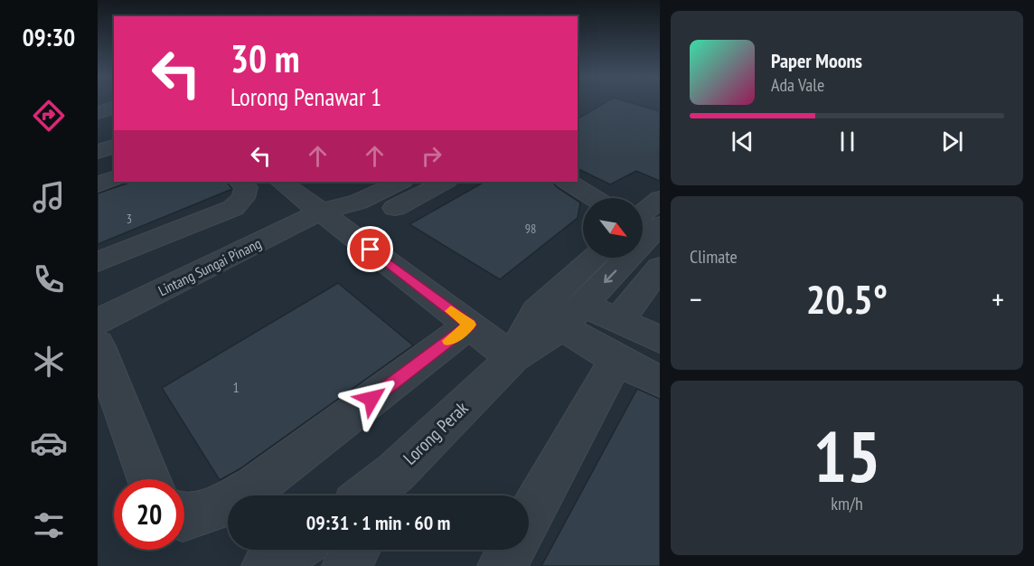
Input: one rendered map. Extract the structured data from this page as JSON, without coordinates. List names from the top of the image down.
{
  "streets": {
    "street": ["Lintang Sungai Pinang", "Lorong Perak"]
  },
  "house_numbers": ["3", "98", "1"],
  "north": "bottom right",
  "page": {
    "tabs": "09:30",
    "turn": ["30 m", "Lorong Penawar 1"],
    "song": ["Paper Moons", "Ada Vale"],
    "tile": [
      "Climate",
      ["15", "km/h"]
    ],
    "heat": ["−", "20.5°", "+"],
    "limit": "20",
    "trip": "09:31 · 1 min · 60 m"
  }
}
